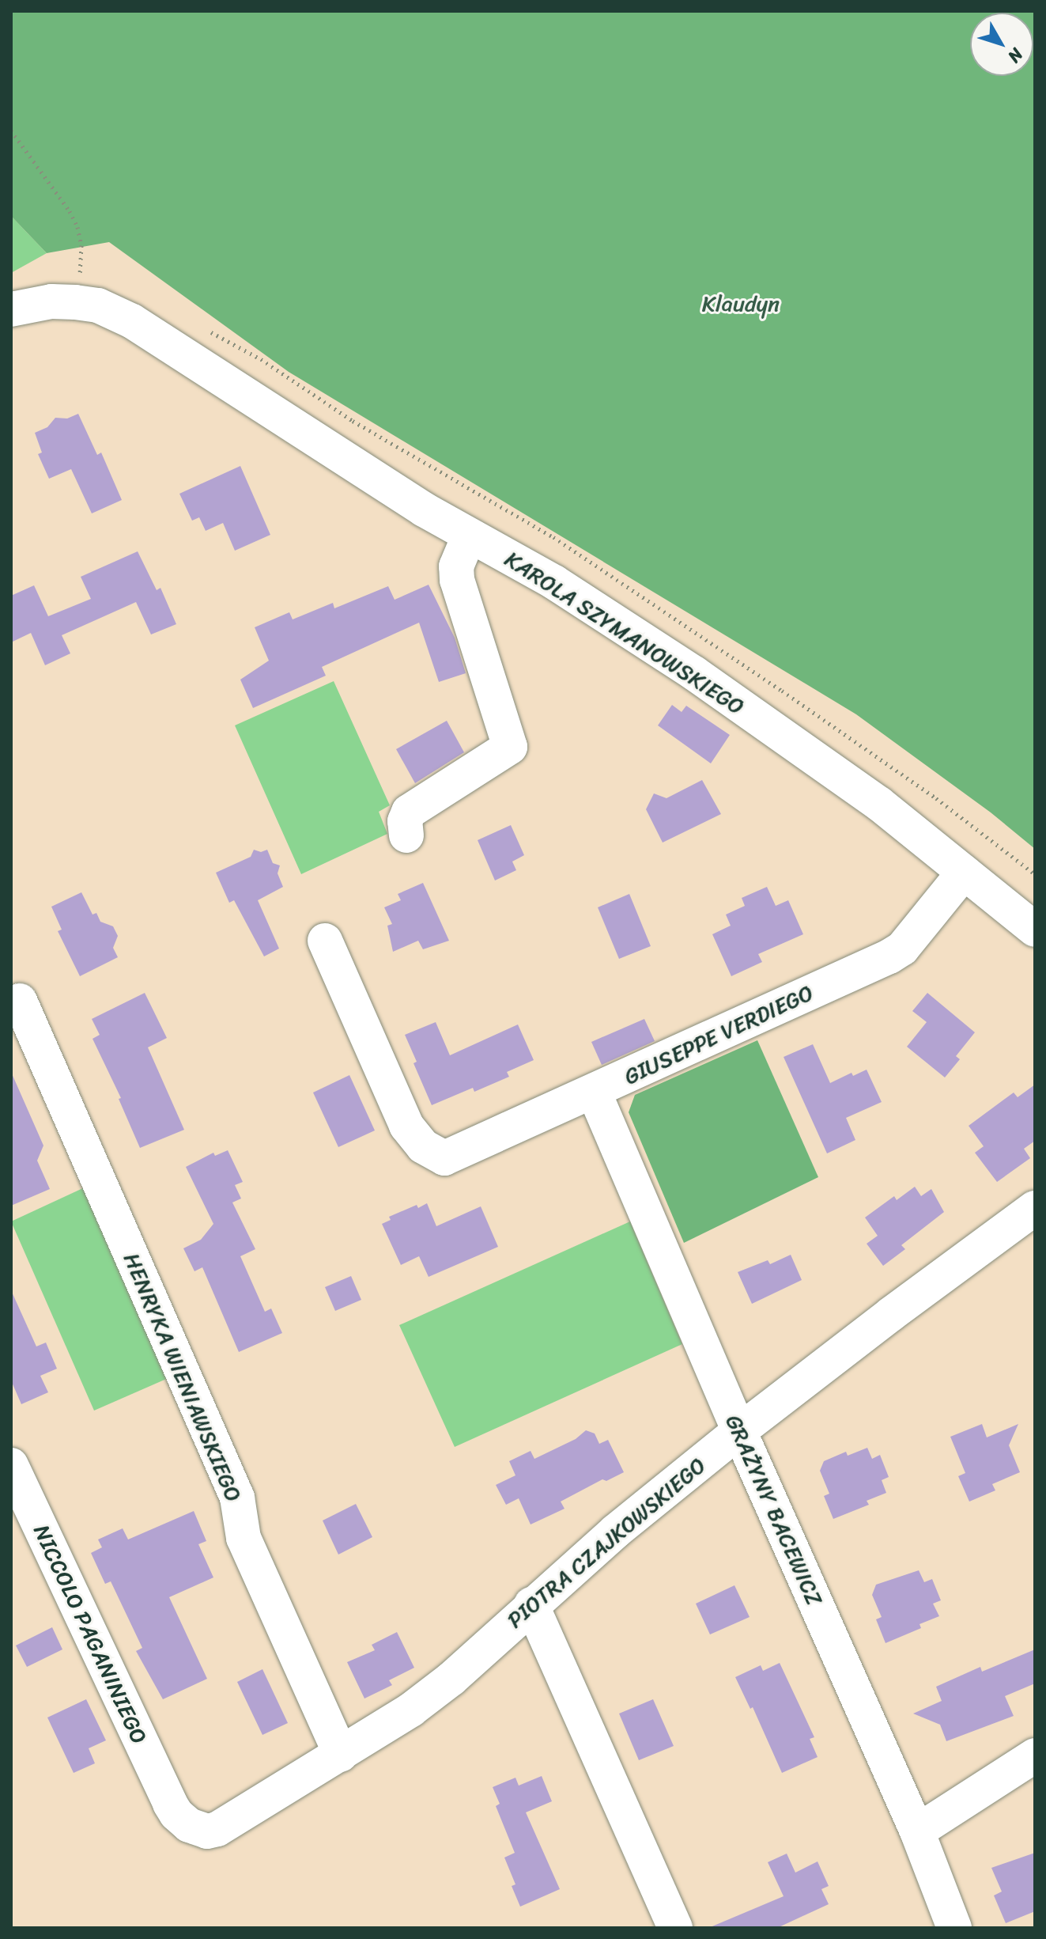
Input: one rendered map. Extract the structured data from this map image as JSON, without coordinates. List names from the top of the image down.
{
  "streets": {
    "street": [
      "KAROLA SZYMANOWSKIEGO",
      "GIUSEPPE VERDIEGO",
      "HENRYKA WIENIAWSKIEGO",
      "GRAŻYNY BACEWICZ",
      "PIOTRA CZAJKOWSKIEGO",
      "NICCOLO PAGANINIEGO"
    ]
  },
  "crossings": [
    ["KAROLA SZYMANOWSKIEGO", "GIUSEPPE VERDIEGO"],
    ["GIUSEPPE VERDIEGO", "GRAŻYNY BACEWICZ"],
    ["HENRYKA WIENIAWSKIEGO", "PIOTRA CZAJKOWSKIEGO"],
    ["GRAŻYNY BACEWICZ", "PIOTRA CZAJKOWSKIEGO"],
    ["PIOTRA CZAJKOWSKIEGO", "NICCOLO PAGANINIEGO"]
  ],
  "parks": ["Klaudyn"],
  "north": "bottom right"
}
